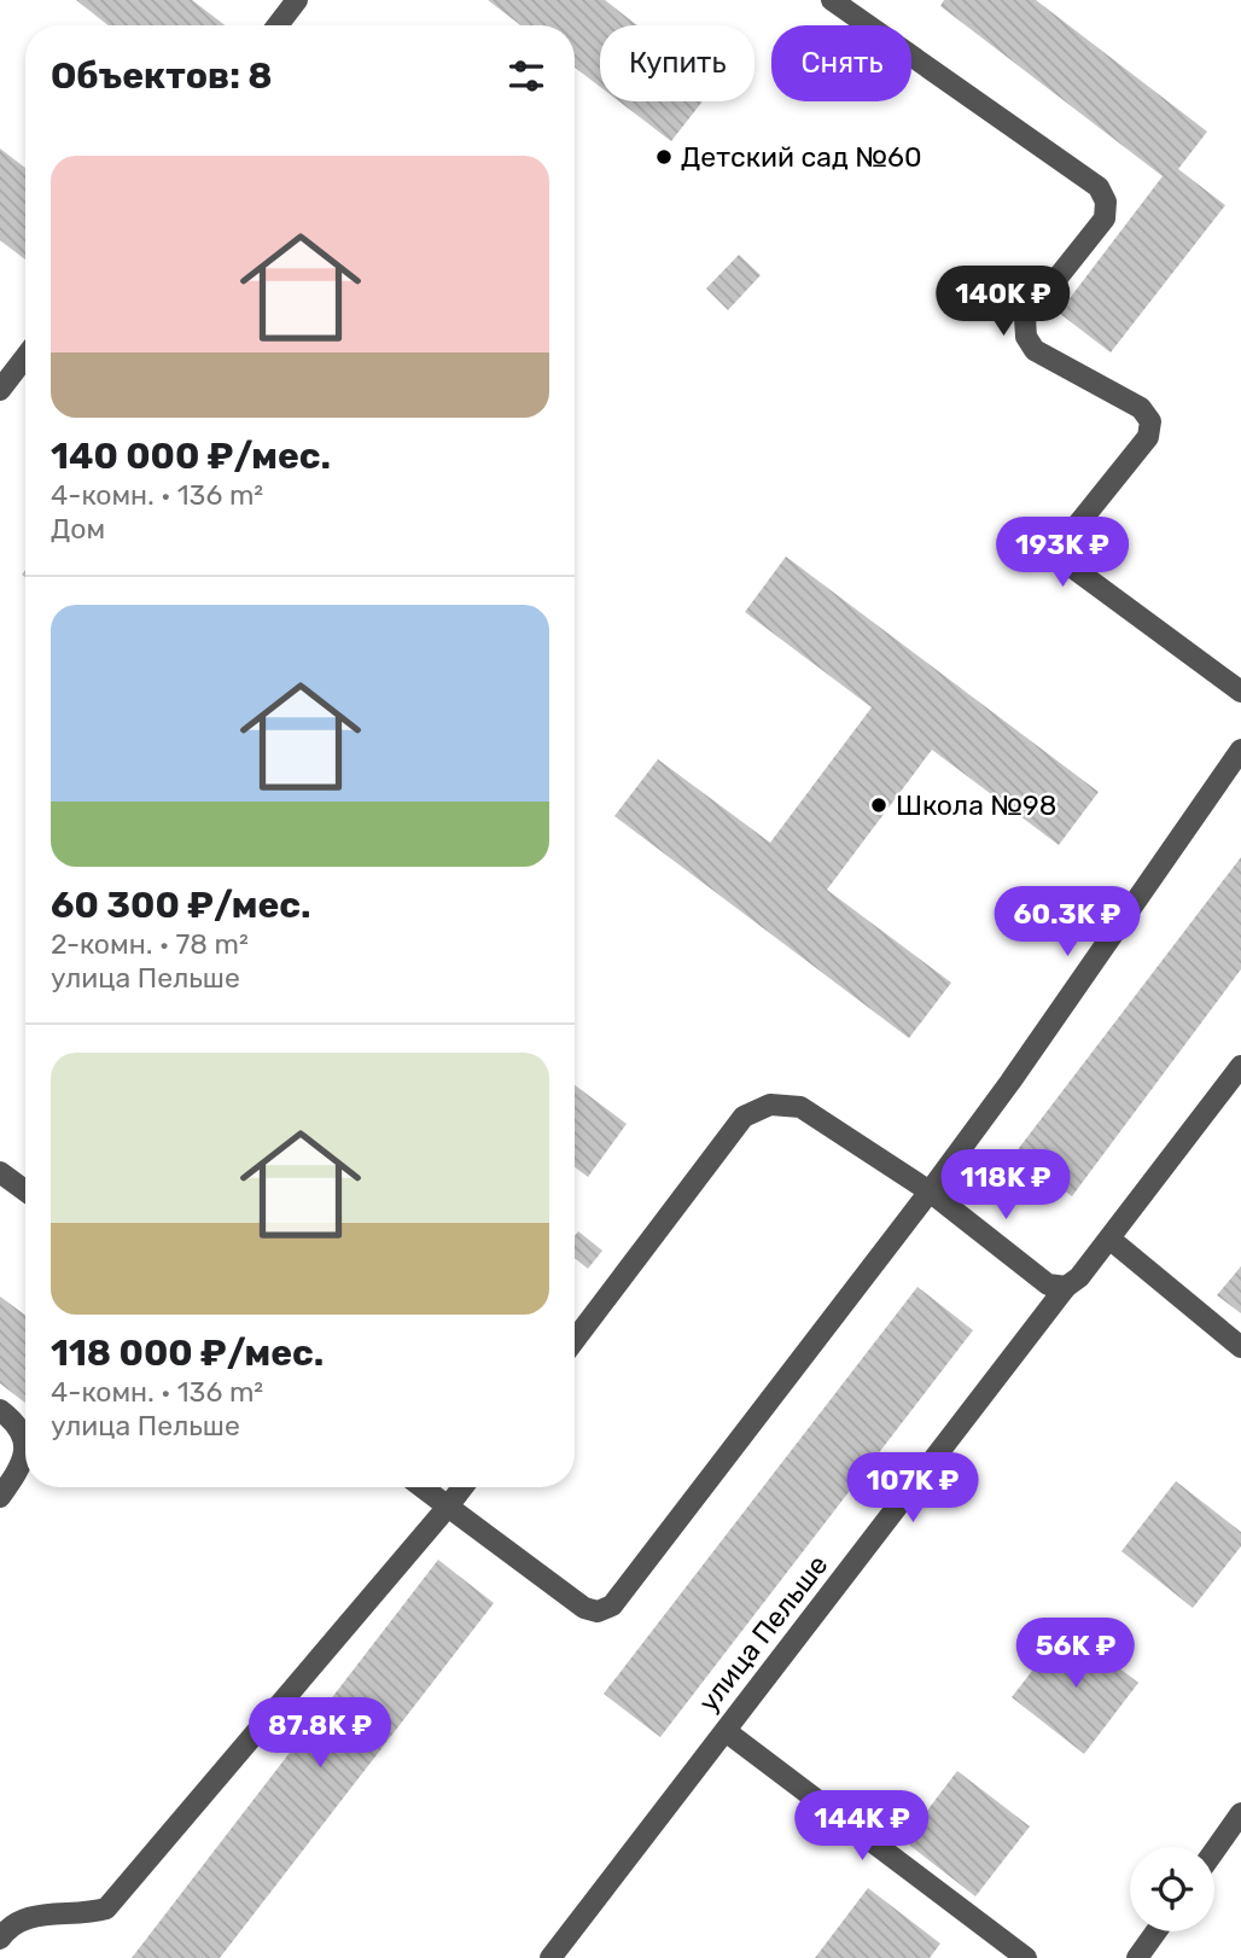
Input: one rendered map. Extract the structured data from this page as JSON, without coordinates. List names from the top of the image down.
{
  "streets": {
    "street": ["улица Пельше"]
  },
  "places": ["Детский сад №60", "Школа №98"],
  "page": {
    "chip": ["Купить", "Снять"],
    "heading": "Объектов: 8",
    "list": [
      {
        "name": "140 000 ₽/мес.",
        "note": "4-комн. · 136 m² · Дом"
      },
      {
        "name": "60 300 ₽/мес.",
        "note": "2-комн. · 78 m² · улица Пельше"
      },
      {
        "name": "118 000 ₽/мес.",
        "note": "4-комн. · 136 m² · улица Пельше"
      }
    ],
    "price": [
      "140K ₽",
      "193K ₽",
      "60.3K ₽",
      "118K ₽",
      "107K ₽",
      "56K ₽",
      "87.8K ₽",
      "144K ₽"
    ]
  }
}
